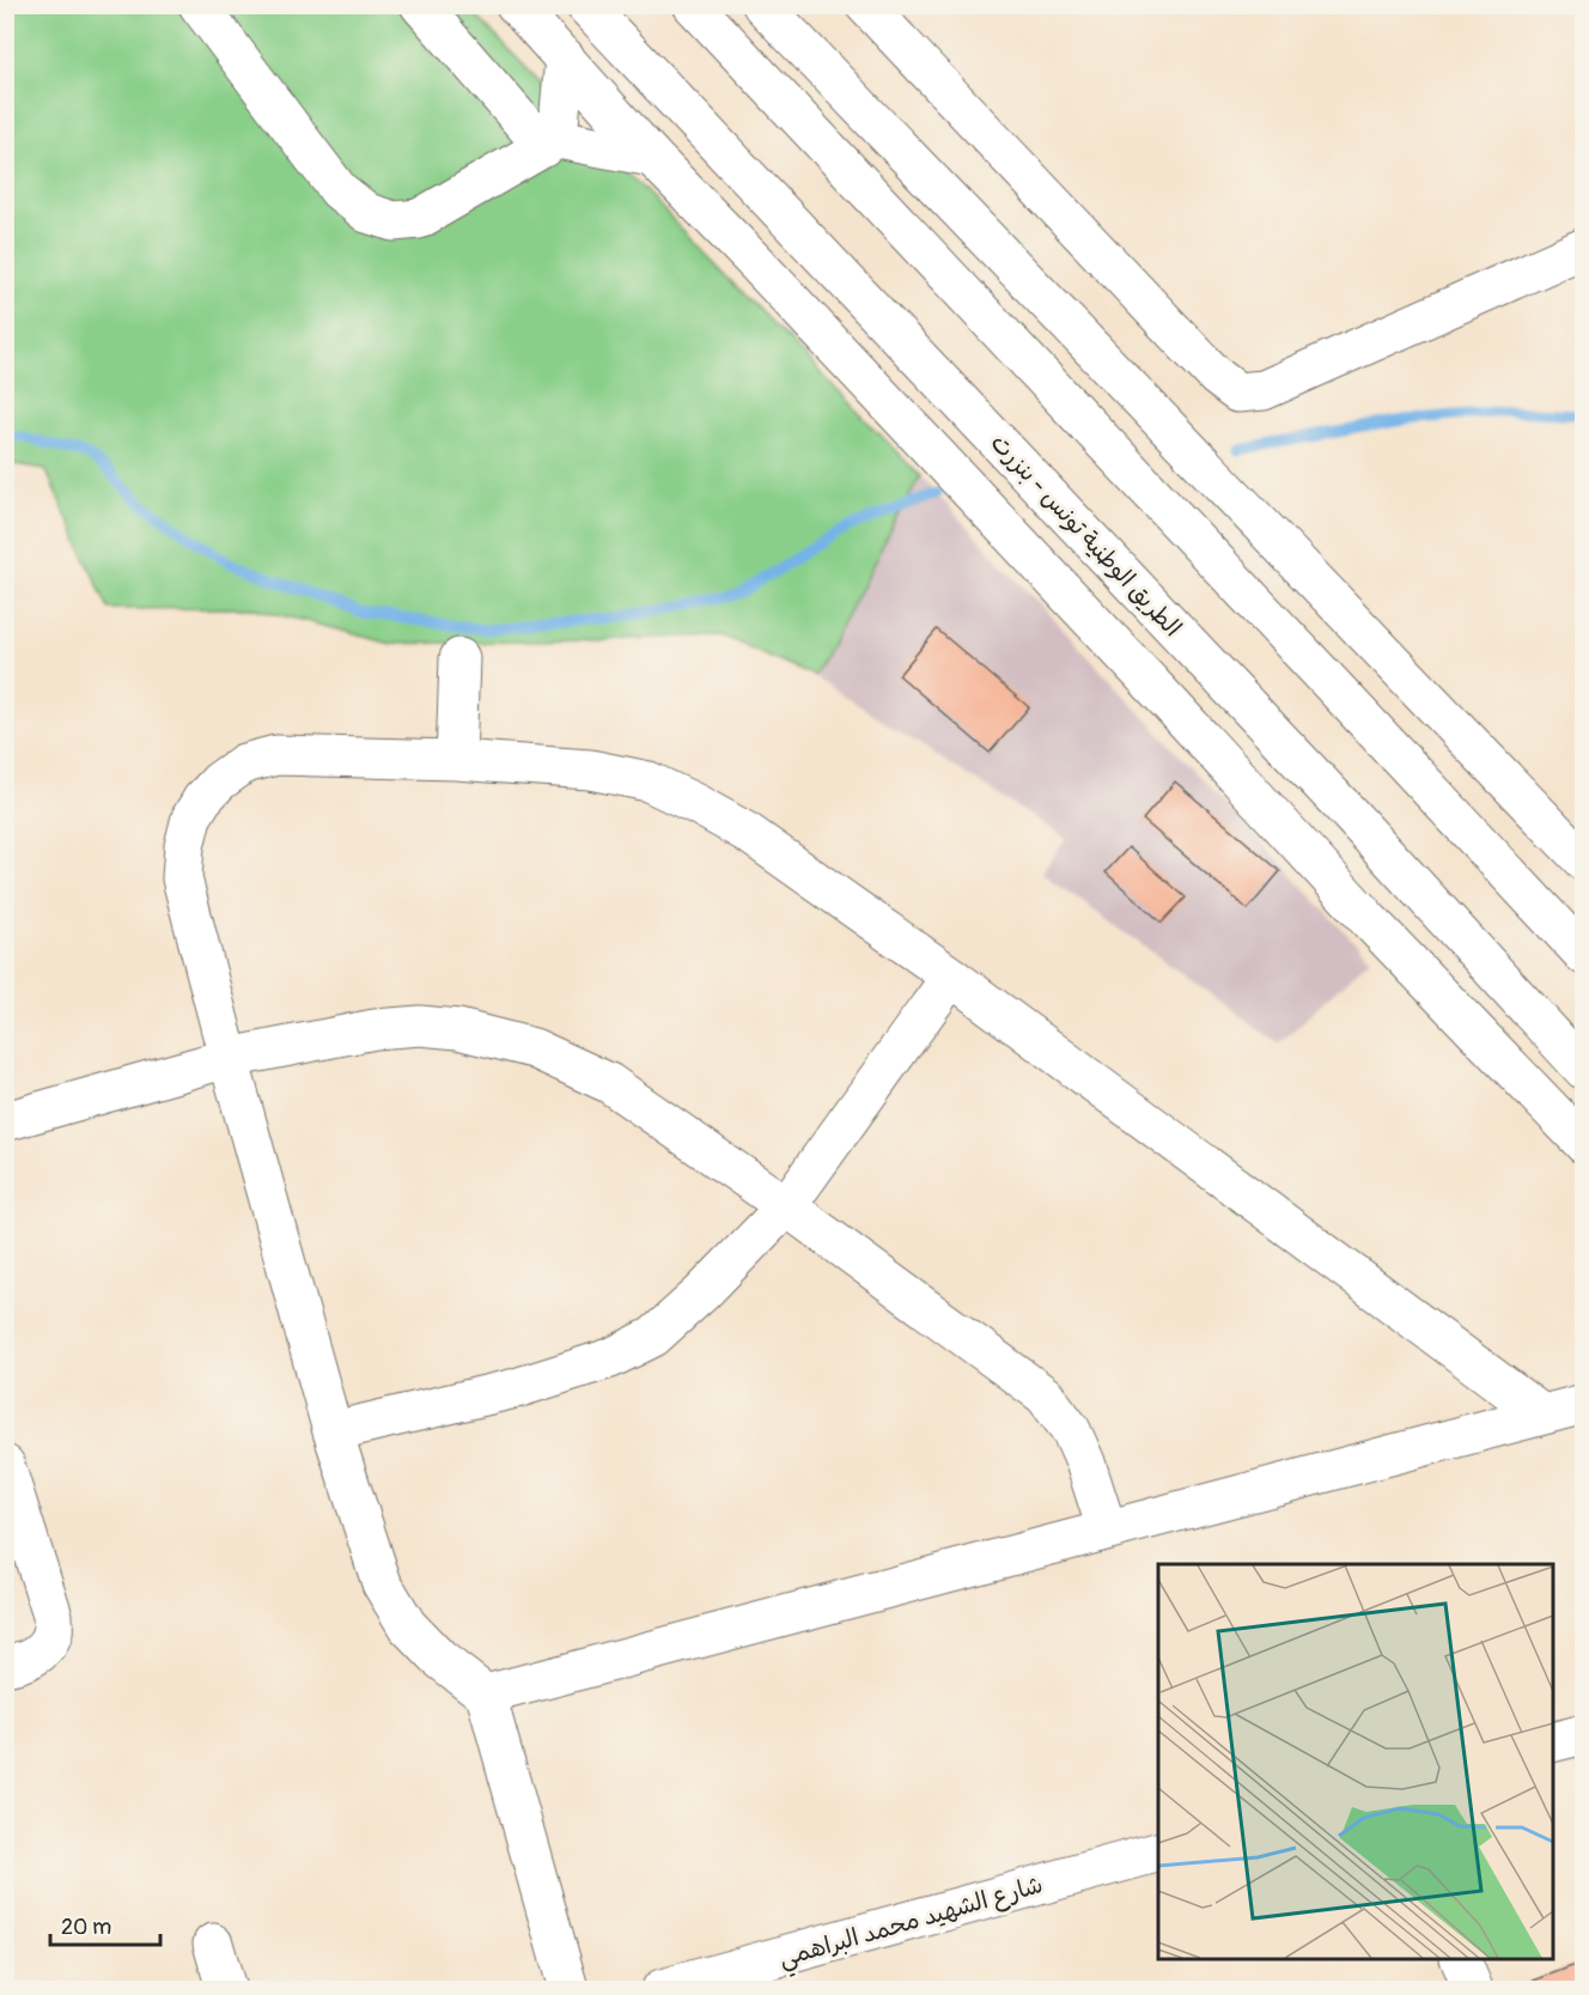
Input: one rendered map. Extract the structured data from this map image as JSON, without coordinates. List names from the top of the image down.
{
  "streets": {
    "main road": ["الطريق الوطنية تونس - بنزرت", "شارع الشهيد محمد البراهمي"]
  },
  "scale_bar": "20 m"
}
